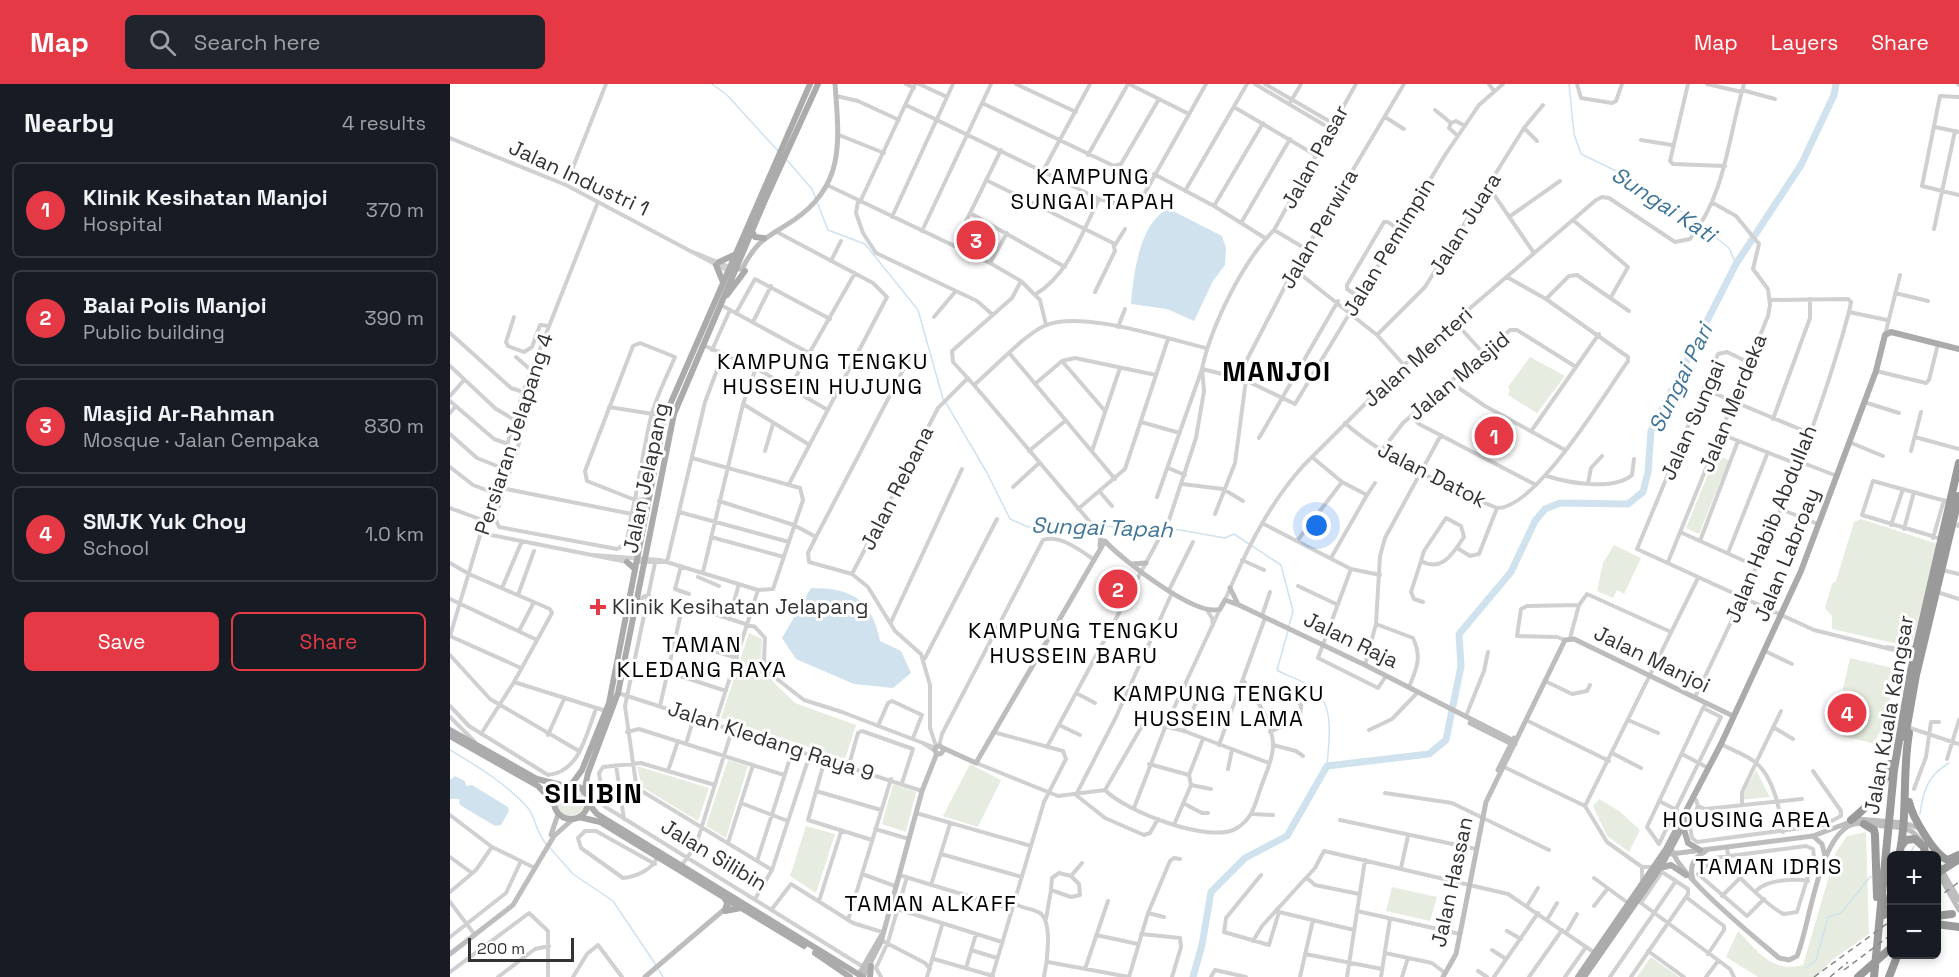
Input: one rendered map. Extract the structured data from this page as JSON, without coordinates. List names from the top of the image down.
{
  "streets": {
    "highway": ["Jalan Kuala Kangsar"],
    "main road": ["Jalan Jelapang", "Jalan Labroay", "Jalan Silibin"],
    "street": [
      "Jalan Pasar",
      "Jalan Industri 1",
      "Jalan Juara",
      "Jalan Perwira",
      "Jalan Pemimpin",
      "Jalan Menteri",
      "Jalan Masjid",
      "Jalan Merdeka",
      "Jalan Sungai",
      "Persiaran Jelapang 4",
      "Jalan Datok",
      "Jalan Rebana",
      "Jalan Habib Abdullah",
      "Jalan Raja",
      "Jalan Manjoi",
      "Jalan Kledang Raya 9",
      "Jalan Hassan"
    ]
  },
  "crossings": [
    ["Jalan Industri 1", "Persiaran Jelapang 4"],
    ["Jalan Industri 1", "Jalan Jelapang"],
    ["Jalan Menteri", "Jalan Datok"],
    ["Jalan Menteri", "Jalan Raja"],
    ["Jalan Masjid", "Jalan Datok"],
    ["Jalan Merdeka", "Jalan Sungai"],
    ["Jalan Jelapang", "Jalan Kledang Raya 9"],
    ["Jalan Jelapang", "Jalan Silibin"],
    ["Jalan Habib Abdullah", "Jalan Manjoi"],
    ["Jalan Labroay", "Jalan Manjoi"],
    ["Jalan Raja", "Jalan Manjoi"],
    ["Jalan Raja", "Jalan Hassan"],
    ["Jalan Manjoi", "Jalan Hassan"]
  ],
  "districts": [
    "KAMPUNG SUNGAI TAPAH",
    "KAMPUNG TENGKU HUSSEIN HUJUNG",
    "MANJOI",
    "KAMPUNG TENGKU HUSSEIN BARU",
    "TAMAN KLEDANG RAYA",
    "KAMPUNG TENGKU HUSSEIN LAMA",
    "SILIBIN",
    "HOUSING AREA",
    "TAMAN IDRIS",
    "TAMAN ALKAFF"
  ],
  "water": ["Sungai Kati", "Sungai Pari", "Sungai Tapah"],
  "places": {
    "health": ["Klinik Kesihatan Jelapang"]
  },
  "scale_bar": "200 m",
  "page": {
    "header": "Map",
    "search": "Search here",
    "nav": ["Map", "Layers", "Share"],
    "heading": ["Nearby", "4 results"],
    "list": [
      {
        "mark": "1",
        "name": "Klinik Kesihatan Manjoi",
        "note": "Hospital",
        "value": "370 m"
      },
      {
        "mark": "2",
        "name": "Balai Polis Manjoi",
        "note": "Public building",
        "value": "390 m"
      },
      {
        "mark": "3",
        "name": "Masjid Ar-Rahman",
        "note": "Mosque · Jalan Cempaka",
        "value": "830 m"
      },
      {
        "mark": "4",
        "name": "SMJK Yuk Choy",
        "note": "School",
        "value": "1.0 km"
      }
    ],
    "pins": [
      "3",
      "1",
      "2",
      "4"
    ],
    "buttons": ["Save", "Share"],
    "map_buttons": ["+", "−"],
    "scale": "200 m"
  }
}
